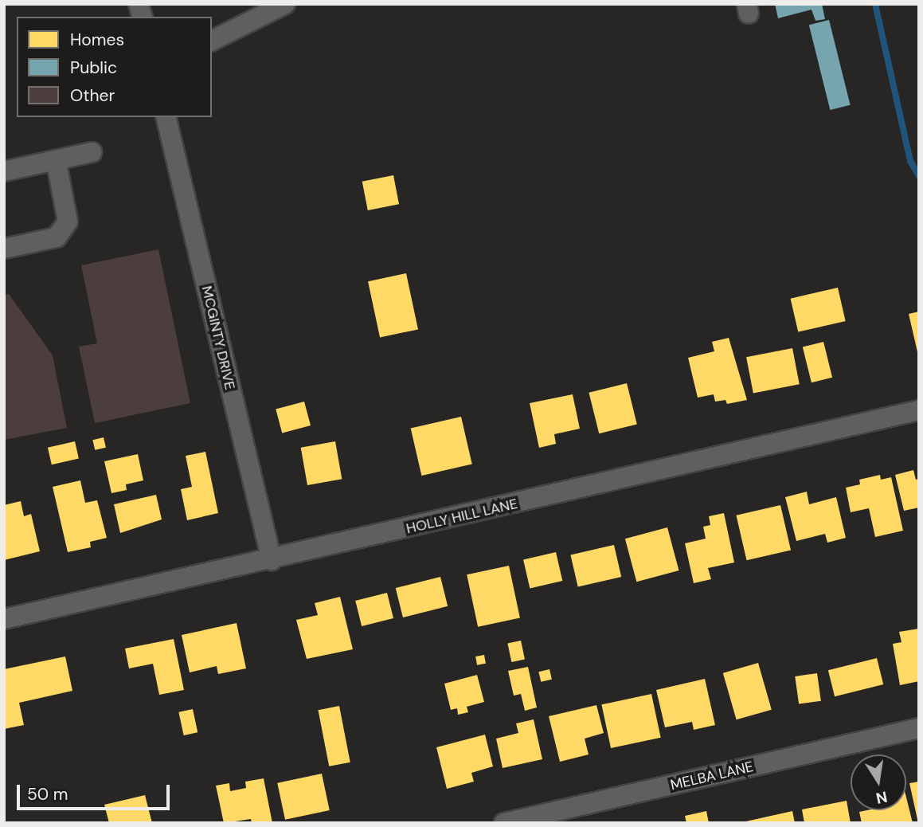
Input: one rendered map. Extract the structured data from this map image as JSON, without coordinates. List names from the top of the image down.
{
  "streets": {
    "street": ["MCGINTY DRIVE", "HOLLY HILL LANE", "MELBA LANE"]
  },
  "crossings": [
    ["MCGINTY DRIVE", "HOLLY HILL LANE"]
  ],
  "legend": ["Homes", "Public", "Other"],
  "scale_bar": "50 m",
  "north": "bottom"
}
